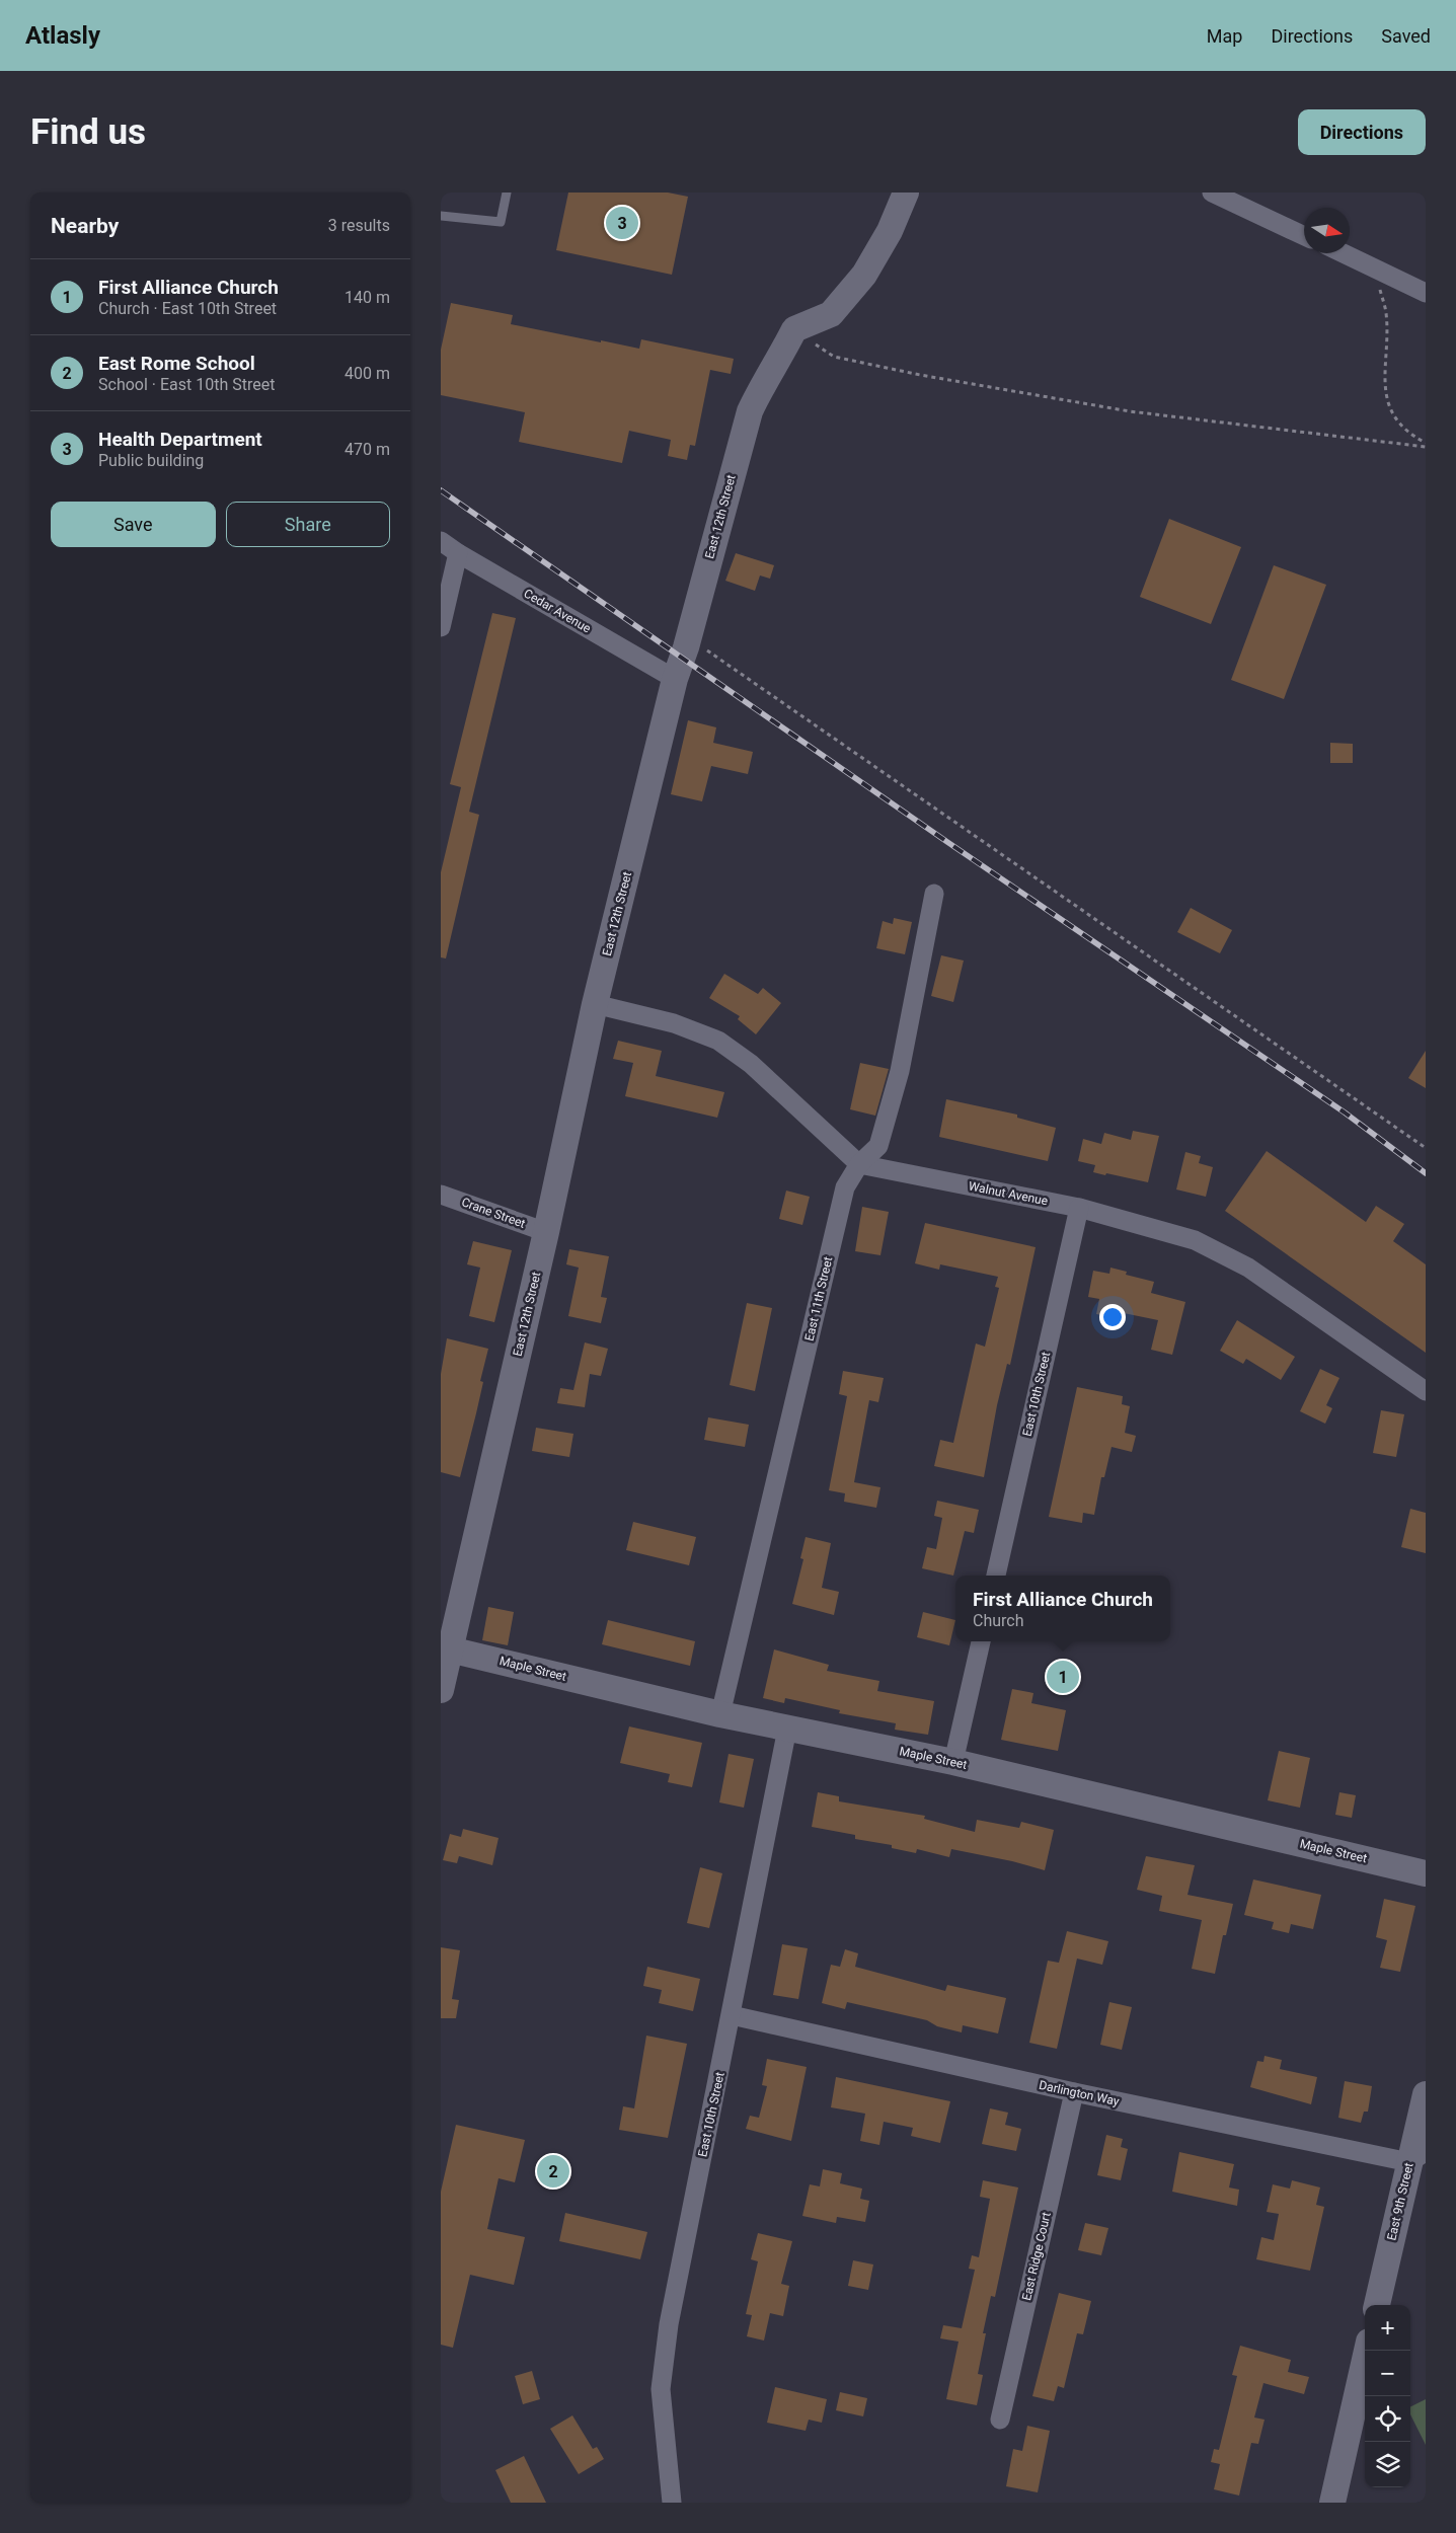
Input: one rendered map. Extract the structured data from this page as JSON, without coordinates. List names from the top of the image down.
{
  "streets": {
    "main road": ["East 12th Street", "Maple Street", "East 9th Street"],
    "street": [
      "Cedar Avenue",
      "Walnut Avenue",
      "Crane Street",
      "East 11th Street",
      "East 10th Street",
      "Darlington Way",
      "East Ridge Court"
    ]
  },
  "crossings": [
    ["East 12th Street", "Cedar Avenue"],
    ["East 12th Street", "Crane Street"],
    ["East 12th Street", "Maple Street"],
    ["Walnut Avenue", "East 11th Street"],
    ["Walnut Avenue", "East 10th Street"],
    ["East 11th Street", "Maple Street"],
    ["East 10th Street", "Maple Street"],
    ["East 10th Street", "Darlington Way"],
    ["Darlington Way", "East 9th Street"],
    ["Darlington Way", "East Ridge Court"]
  ],
  "north": "right",
  "page": {
    "header": "Atlasly",
    "nav": ["Map", "Directions", "Saved"],
    "buttons": [
      "Directions",
      ["Save", "Share"]
    ],
    "title": "Find us",
    "heading": ["Nearby", "3 results"],
    "pins": ["3", "1", "2"],
    "list": [
      {
        "mark": "1",
        "name": "First Alliance Church",
        "note": "Church · East 10th Street",
        "value": "140 m"
      },
      {
        "mark": "2",
        "name": "East Rome School",
        "note": "School · East 10th Street",
        "value": "400 m"
      },
      {
        "mark": "3",
        "name": "Health Department",
        "note": "Public building",
        "value": "470 m"
      }
    ],
    "popup": ["First Alliance Church", "Church"],
    "map_buttons": ["+", "−"]
  }
}
